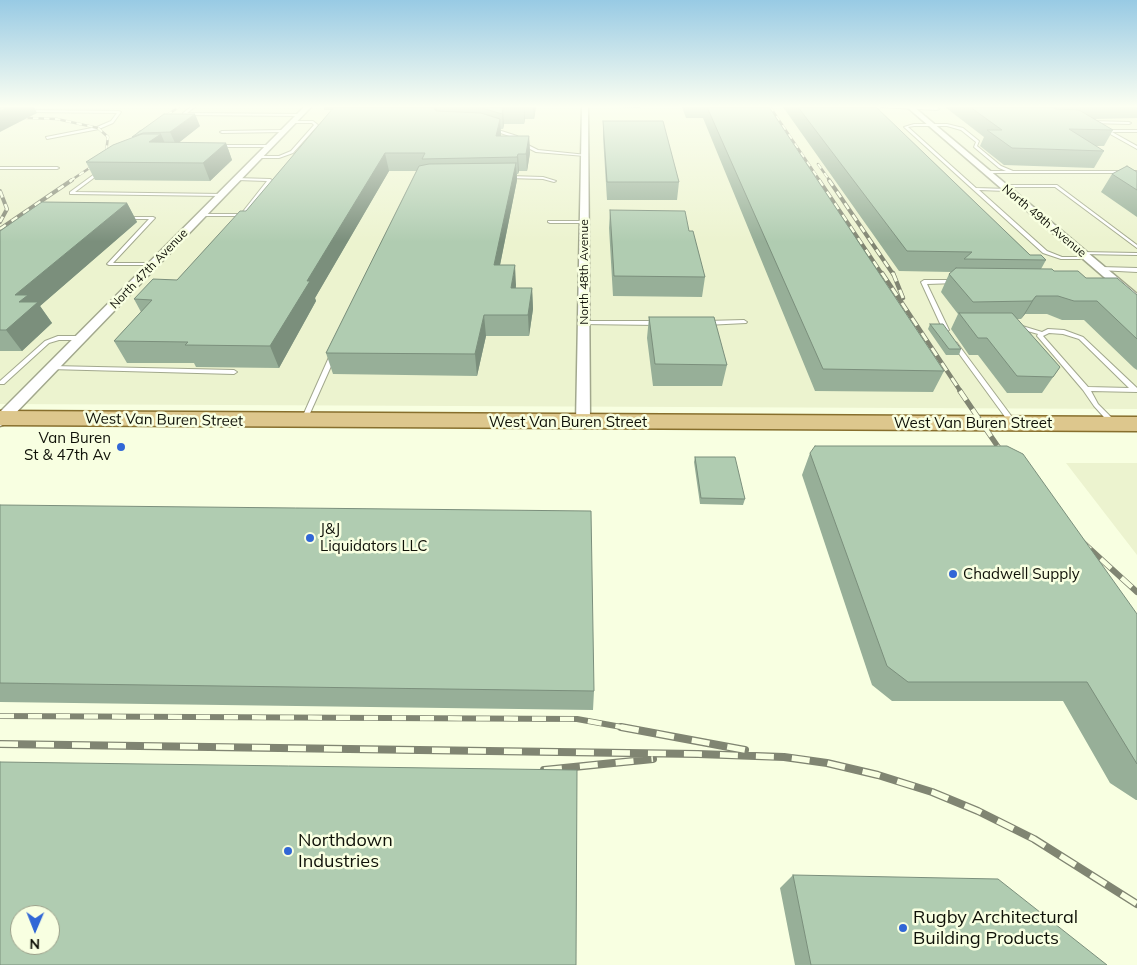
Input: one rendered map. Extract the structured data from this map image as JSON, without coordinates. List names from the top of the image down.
{
  "streets": {
    "main road": ["West Van Buren Street"],
    "street": ["North 49th Avenue", "North 47th Avenue", "North 48th Avenue"]
  },
  "crossings": [
    ["North 47th Avenue", "West Van Buren Street"],
    ["North 48th Avenue", "West Van Buren Street"]
  ],
  "places": [
    "Van Buren St & 47th Av",
    "J&J Liquidators LLC",
    "Chadwell Supply",
    "Northdown Industries",
    "Rugby Architectural Building Products"
  ],
  "north": "bottom"
}
